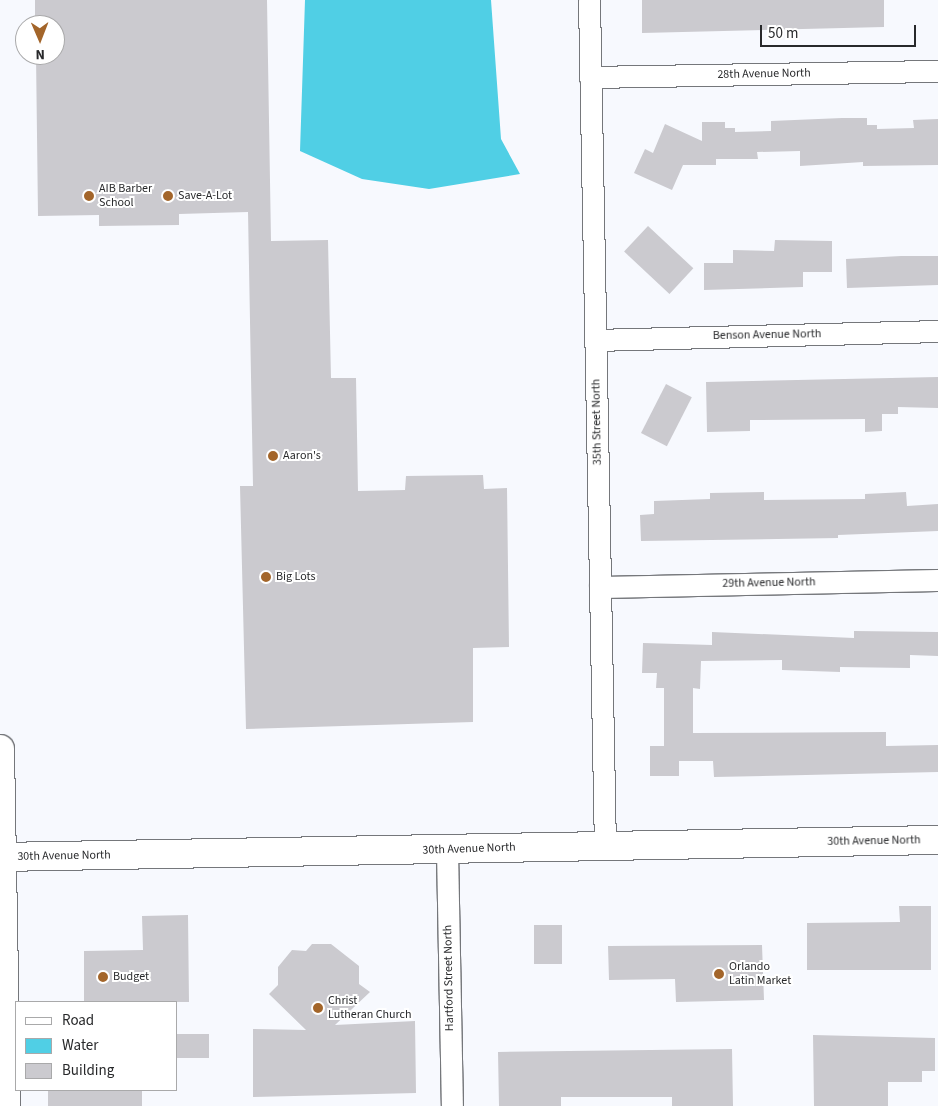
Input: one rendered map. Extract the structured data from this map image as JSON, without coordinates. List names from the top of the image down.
{
  "streets": {
    "main road": ["30th Avenue North"],
    "street": [
      "28th Avenue North",
      "Benson Avenue North",
      "35th Street North",
      "29th Avenue North",
      "Hartford Street North"
    ]
  },
  "crossings": [
    ["28th Avenue North", "35th Street North"],
    ["Benson Avenue North", "35th Street North"],
    ["35th Street North", "29th Avenue North"],
    ["35th Street North", "30th Avenue North"],
    ["30th Avenue North", "Hartford Street North"]
  ],
  "places": [
    "AIB Barber School",
    "Save-A-Lot",
    "Aaron's",
    "Big Lots",
    "Orlando Latin Market",
    "Budget",
    "Christ Lutheran Church"
  ],
  "legend": ["Road", "Water", "Building"],
  "scale_bar": "50 m",
  "north": "bottom"
}
